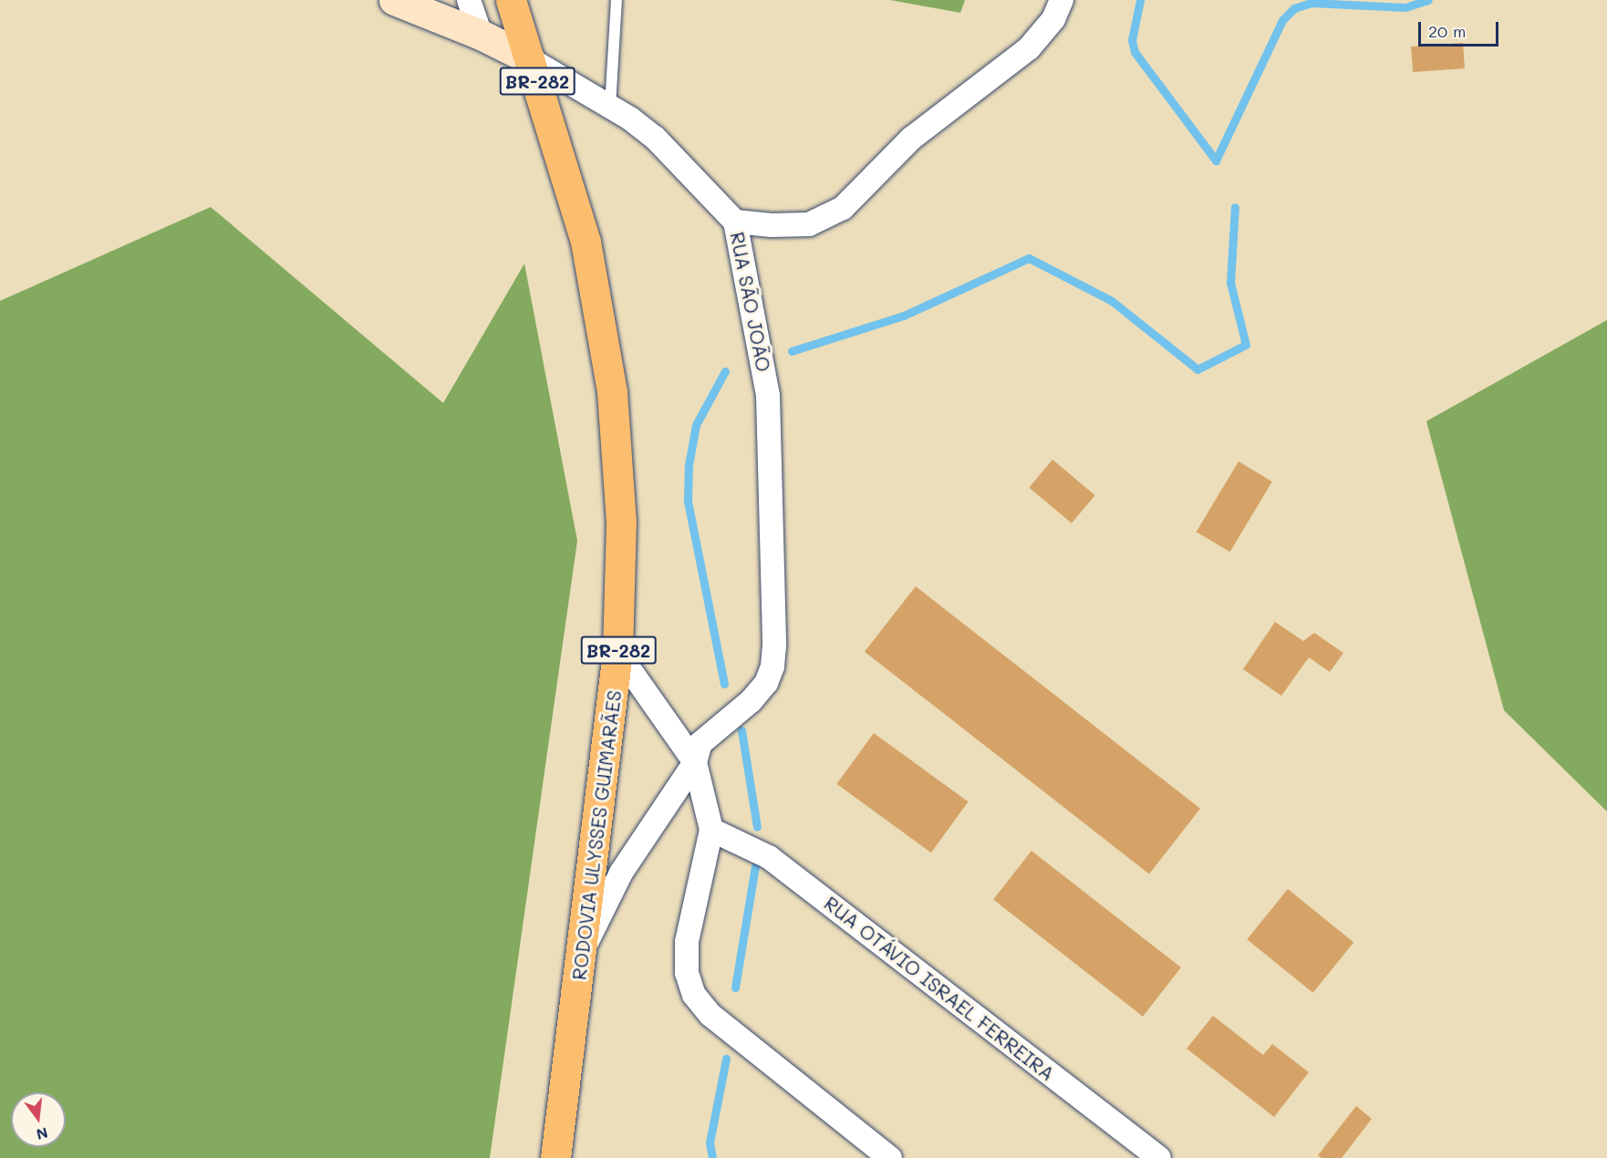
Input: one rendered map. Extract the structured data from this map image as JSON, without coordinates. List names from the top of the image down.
{
  "streets": {
    "highway": ["BR-282", "RODOVIA ULYSSES GUIMARÃES"],
    "street": ["RUA SÃO JOÃO", "RUA OTÁVIO ISRAEL FERREIRA"]
  },
  "crossings": [
    ["RUA SÃO JOÃO", "RODOVIA ULYSSES GUIMARÃES"]
  ],
  "scale_bar": "20 m",
  "north": "bottom"
}
